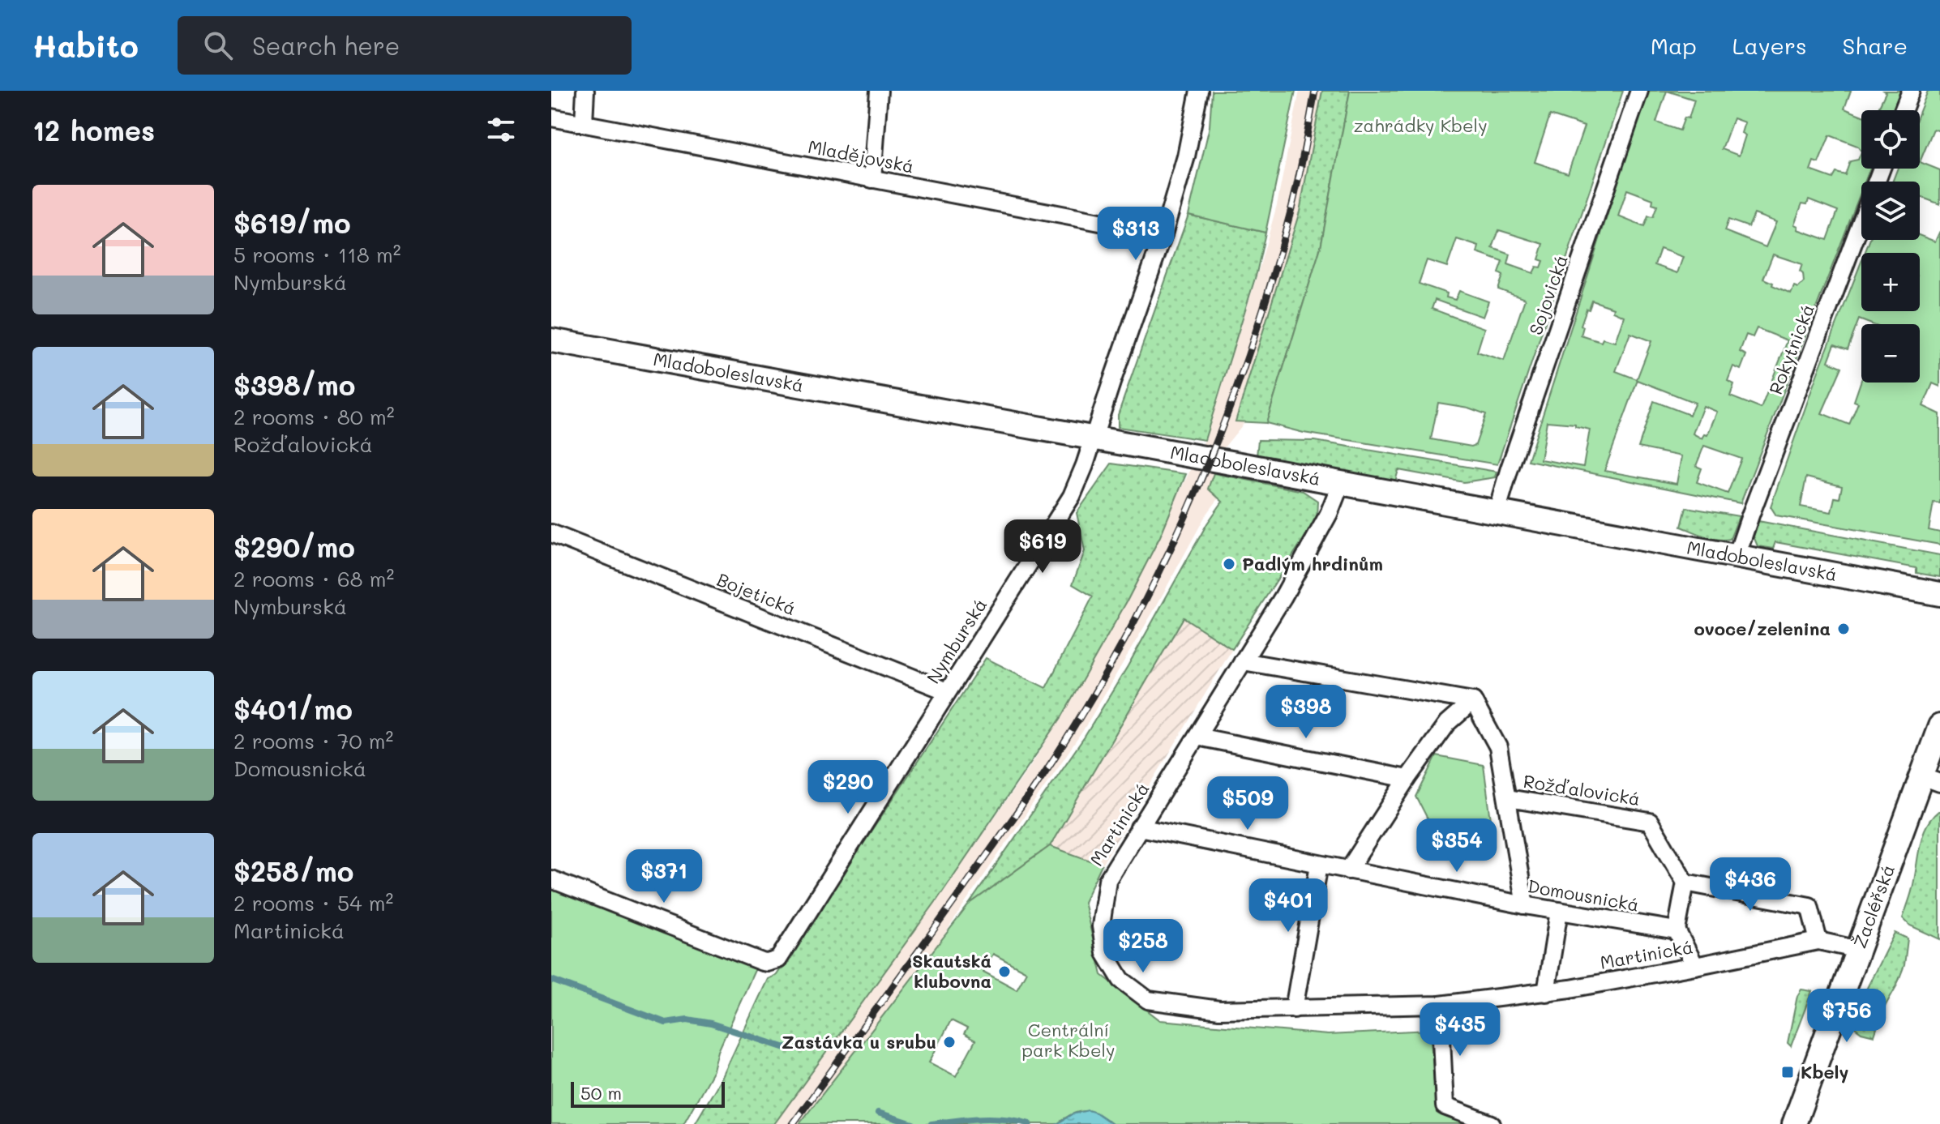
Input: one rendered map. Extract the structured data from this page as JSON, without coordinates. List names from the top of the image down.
{
  "streets": {
    "main road": ["Mladoboleslavská", "Žacléřská"],
    "street": [
      "Mladějovská",
      "Sojovická",
      "Rokytnická",
      "Bojetická",
      "Nymburská",
      "Rožďalovická",
      "Martinická",
      "Domousnická"
    ]
  },
  "crossings": [
    ["Mladějovská", "Nymburská"],
    ["Sojovická", "Mladoboleslavská"],
    ["Rokytnická", "Mladoboleslavská"],
    ["Mladoboleslavská", "Nymburská"],
    ["Mladoboleslavská", "Martinická"],
    ["Bojetická", "Nymburská"],
    ["Martinická", "Domousnická"],
    ["Martinická", "Žacléřská"]
  ],
  "parks": ["zahrádky Kbely", "Centrální park Kbely"],
  "places": {
    "other": [
      "Padlým hrdinům",
      "ovoce/zelenina",
      "Skautská klubovna",
      "Zastávka u srubu"
    ],
    "transit": ["Kbely"]
  },
  "scale_bar": "50 m",
  "page": {
    "header": "Habito",
    "search": "Search here",
    "nav": ["Map", "Layers", "Share"],
    "heading": "12 homes",
    "map_buttons": ["+", "−"],
    "list": [
      {
        "name": "$619/mo",
        "note": "5 rooms · 118 m² · Nymburská"
      },
      {
        "name": "$398/mo",
        "note": "2 rooms · 80 m² · Rožďalovická"
      },
      {
        "name": "$290/mo",
        "note": "2 rooms · 68 m² · Nymburská"
      },
      {
        "name": "$401/mo",
        "note": "2 rooms · 70 m² · Domousnická"
      },
      {
        "name": "$258/mo",
        "note": "2 rooms · 54 m² · Martinická"
      }
    ],
    "price": [
      "$313",
      "$619",
      "$398",
      "$290",
      "$509",
      "$354",
      "$371",
      "$436",
      "$401",
      "$258",
      "$756",
      "$435"
    ],
    "scale": "50 m"
  }
}
